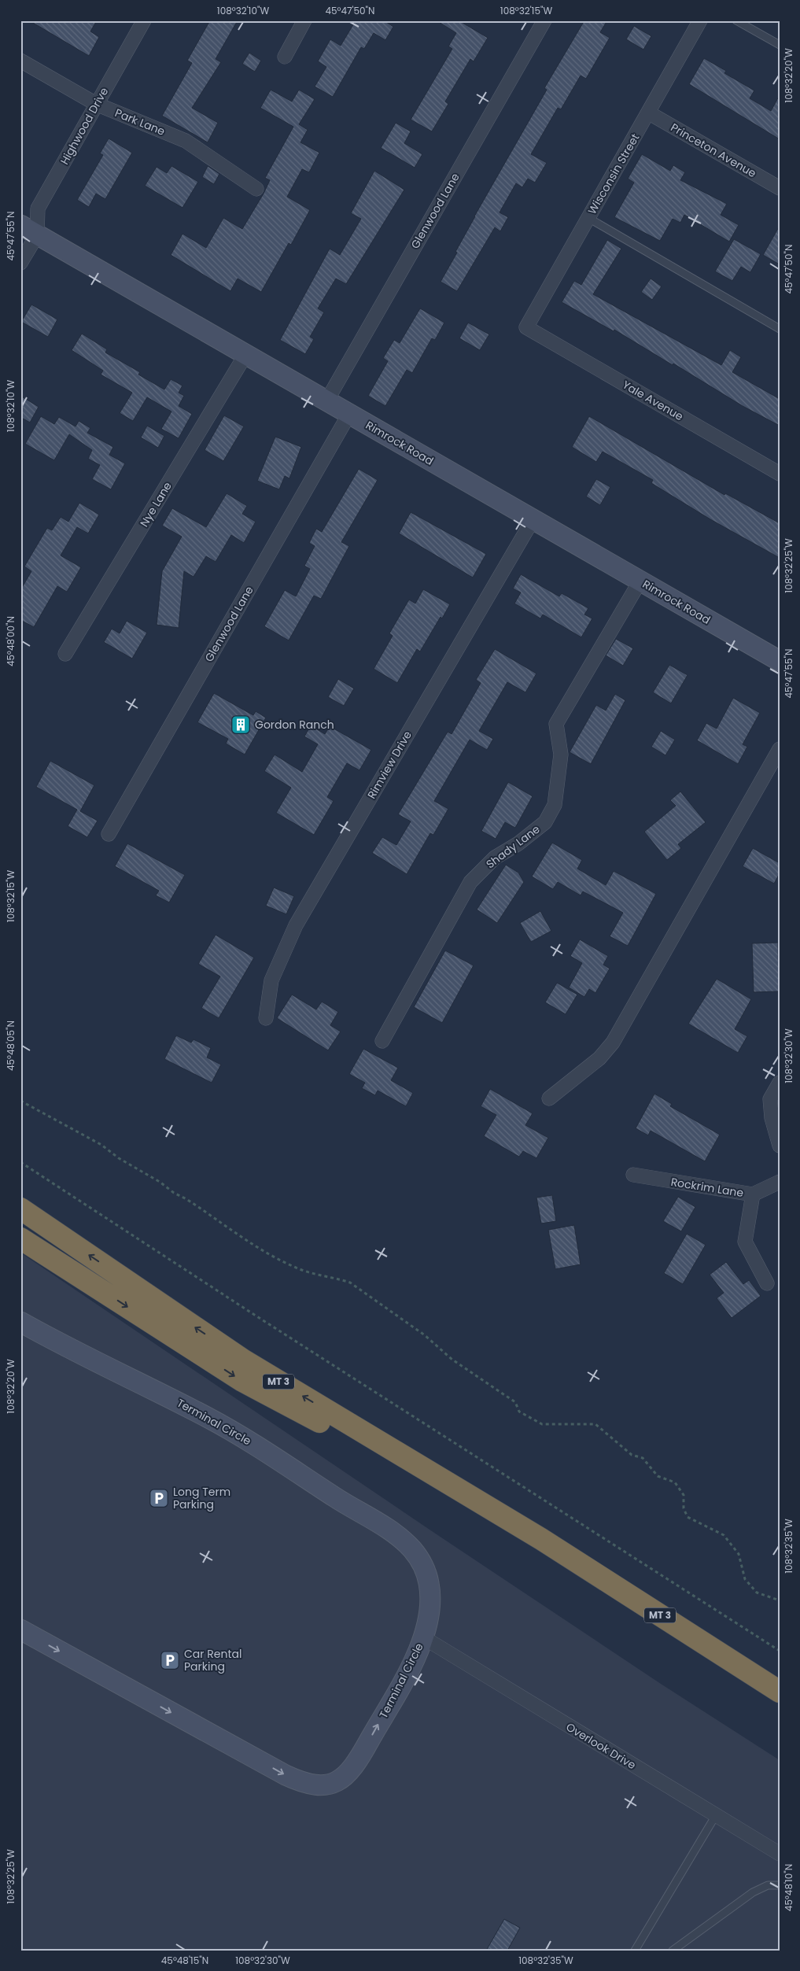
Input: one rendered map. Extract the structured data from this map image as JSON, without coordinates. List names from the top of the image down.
{
  "streets": {
    "highway": ["MT 3"],
    "street": [
      "Park Lane",
      "Highwood Drive",
      "Princeton Avenue",
      "Wisconsin Street",
      "Glenwood Lane",
      "Yale Avenue",
      "Rimrock Road",
      "Nye Lane",
      "Rimview Drive",
      "Shady Lane",
      "Rockrim Lane",
      "Terminal Circle",
      "Overlook Drive"
    ]
  },
  "crossings": [
    ["Park Lane", "Highwood Drive"],
    ["Highwood Drive", "Rimrock Road"],
    ["Princeton Avenue", "Wisconsin Street"],
    ["Wisconsin Street", "Yale Avenue"],
    ["Glenwood Lane", "Rimrock Road"],
    ["Rimrock Road", "Nye Lane"],
    ["Rimrock Road", "Rimview Drive"],
    ["Rimrock Road", "Shady Lane"],
    ["Terminal Circle", "Overlook Drive"]
  ],
  "places": {
    "building": ["Gordon Ranch"],
    "parking": ["Long Term Parking", "Car Rental Parking"]
  },
  "coordinates": [
    "108°32'10\"W",
    "45°47'50\"N",
    "108°32'15\"W",
    "108°32'20\"W",
    "45°47'55\"N",
    "108°32'25\"W",
    "45°48'00\"N",
    "45°48'05\"N",
    "108°32'30\"W",
    "108°32'35\"W",
    "45°48'10\"N",
    "45°48'15\"N"
  ]
}
